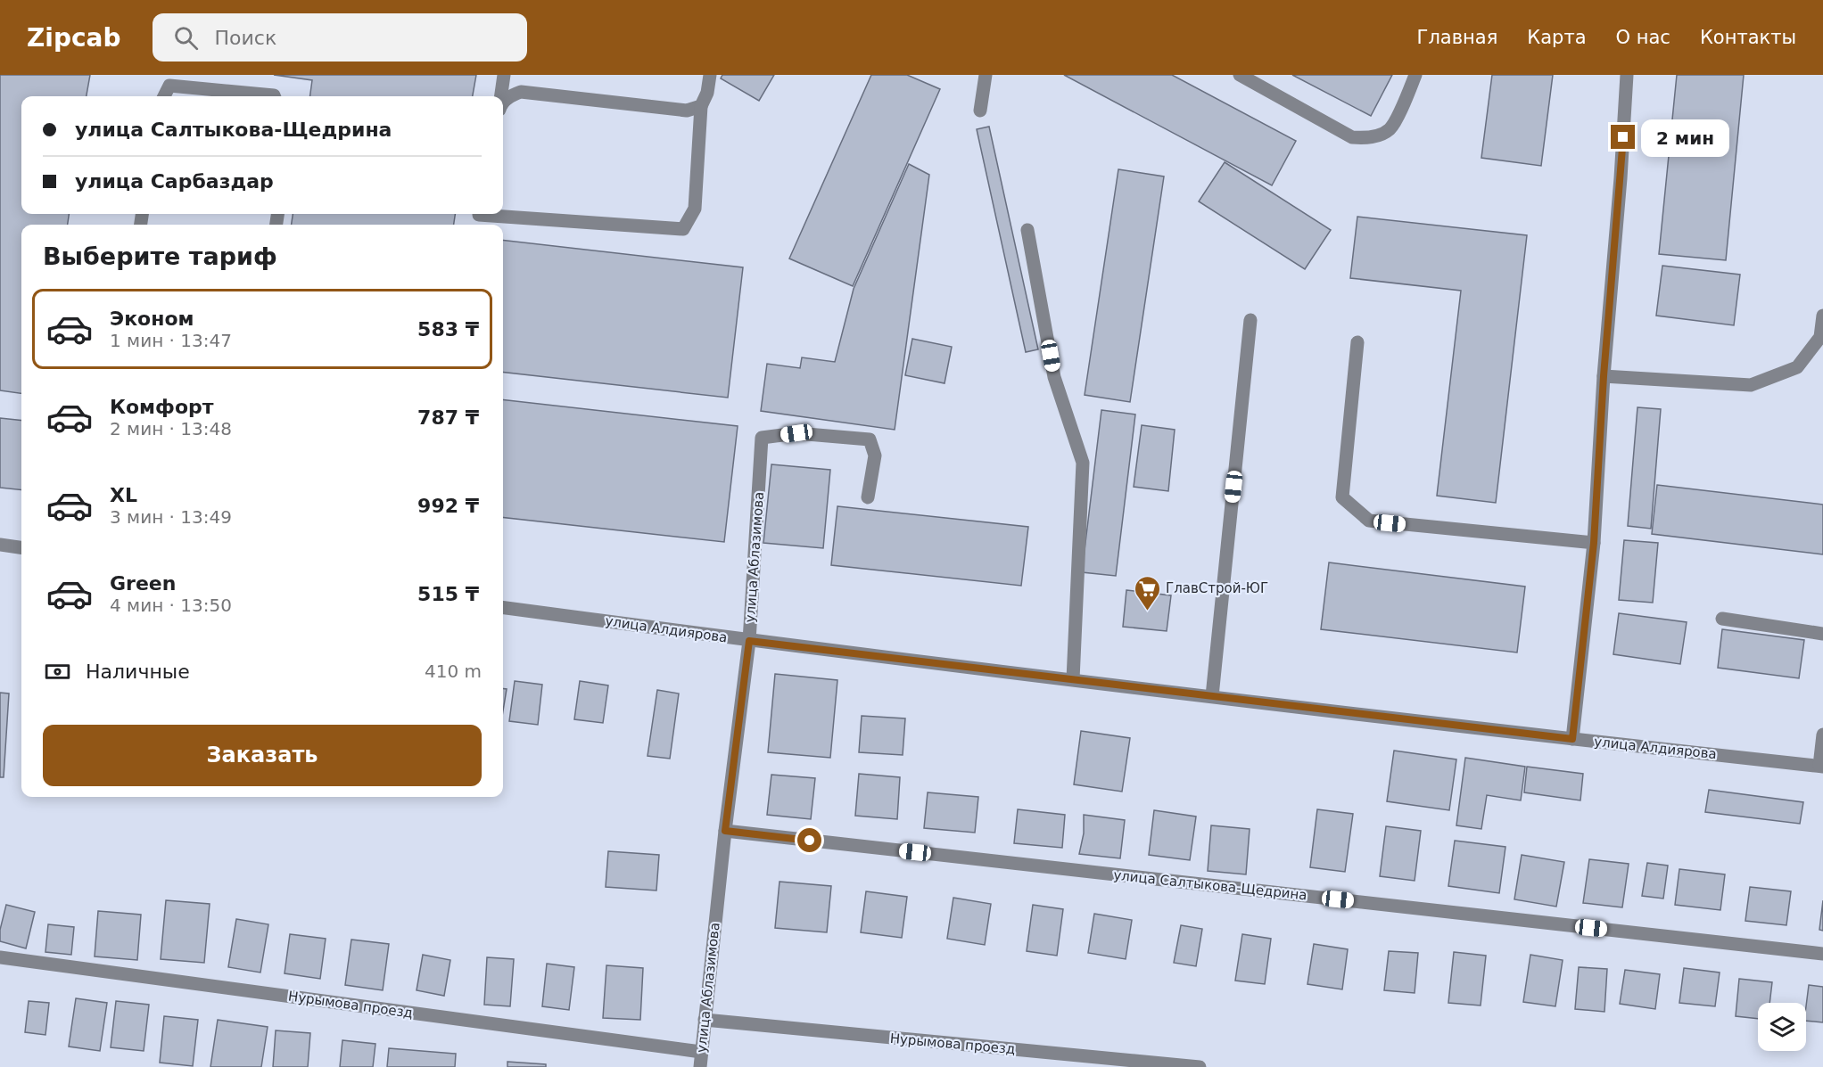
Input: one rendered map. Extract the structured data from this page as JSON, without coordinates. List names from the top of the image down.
{
  "streets": {
    "street": [
      "улица Аблазимова",
      "улица Алдиярова",
      "улица Салтыкова-Щедрина",
      "Нурымова проезд"
    ]
  },
  "crossings": [
    ["улица Аблазимова", "улица Алдиярова"],
    ["улица Аблазимова", "улица Салтыкова-Щедрина"],
    ["улица Аблазимова", "Нурымова проезд"]
  ],
  "places": {
    "supermarket": ["ГлавСтрой-ЮГ"]
  },
  "page": {
    "header": "Zipcab",
    "search": "Поиск",
    "nav": [
      "Главная",
      "Карта",
      "О нас",
      "Контакты"
    ],
    "banner": ["улица Салтыкова-Щедрина", "улица Сарбаздар"],
    "bubble": "2 мин",
    "heading": "Выберите тариф",
    "list": [
      {
        "name": "Эконом",
        "note": "1 мин · 13:47",
        "value": "583 ₸"
      },
      {
        "name": "Комфорт",
        "note": "2 мин · 13:48",
        "value": "787 ₸"
      },
      {
        "name": "XL",
        "note": "3 мин · 13:49",
        "value": "992 ₸"
      },
      {
        "name": "Green",
        "note": "4 мин · 13:50",
        "value": "515 ₸"
      }
    ],
    "pay": ["Наличные", "410 m"],
    "buttons": "Заказать"
  }
}
